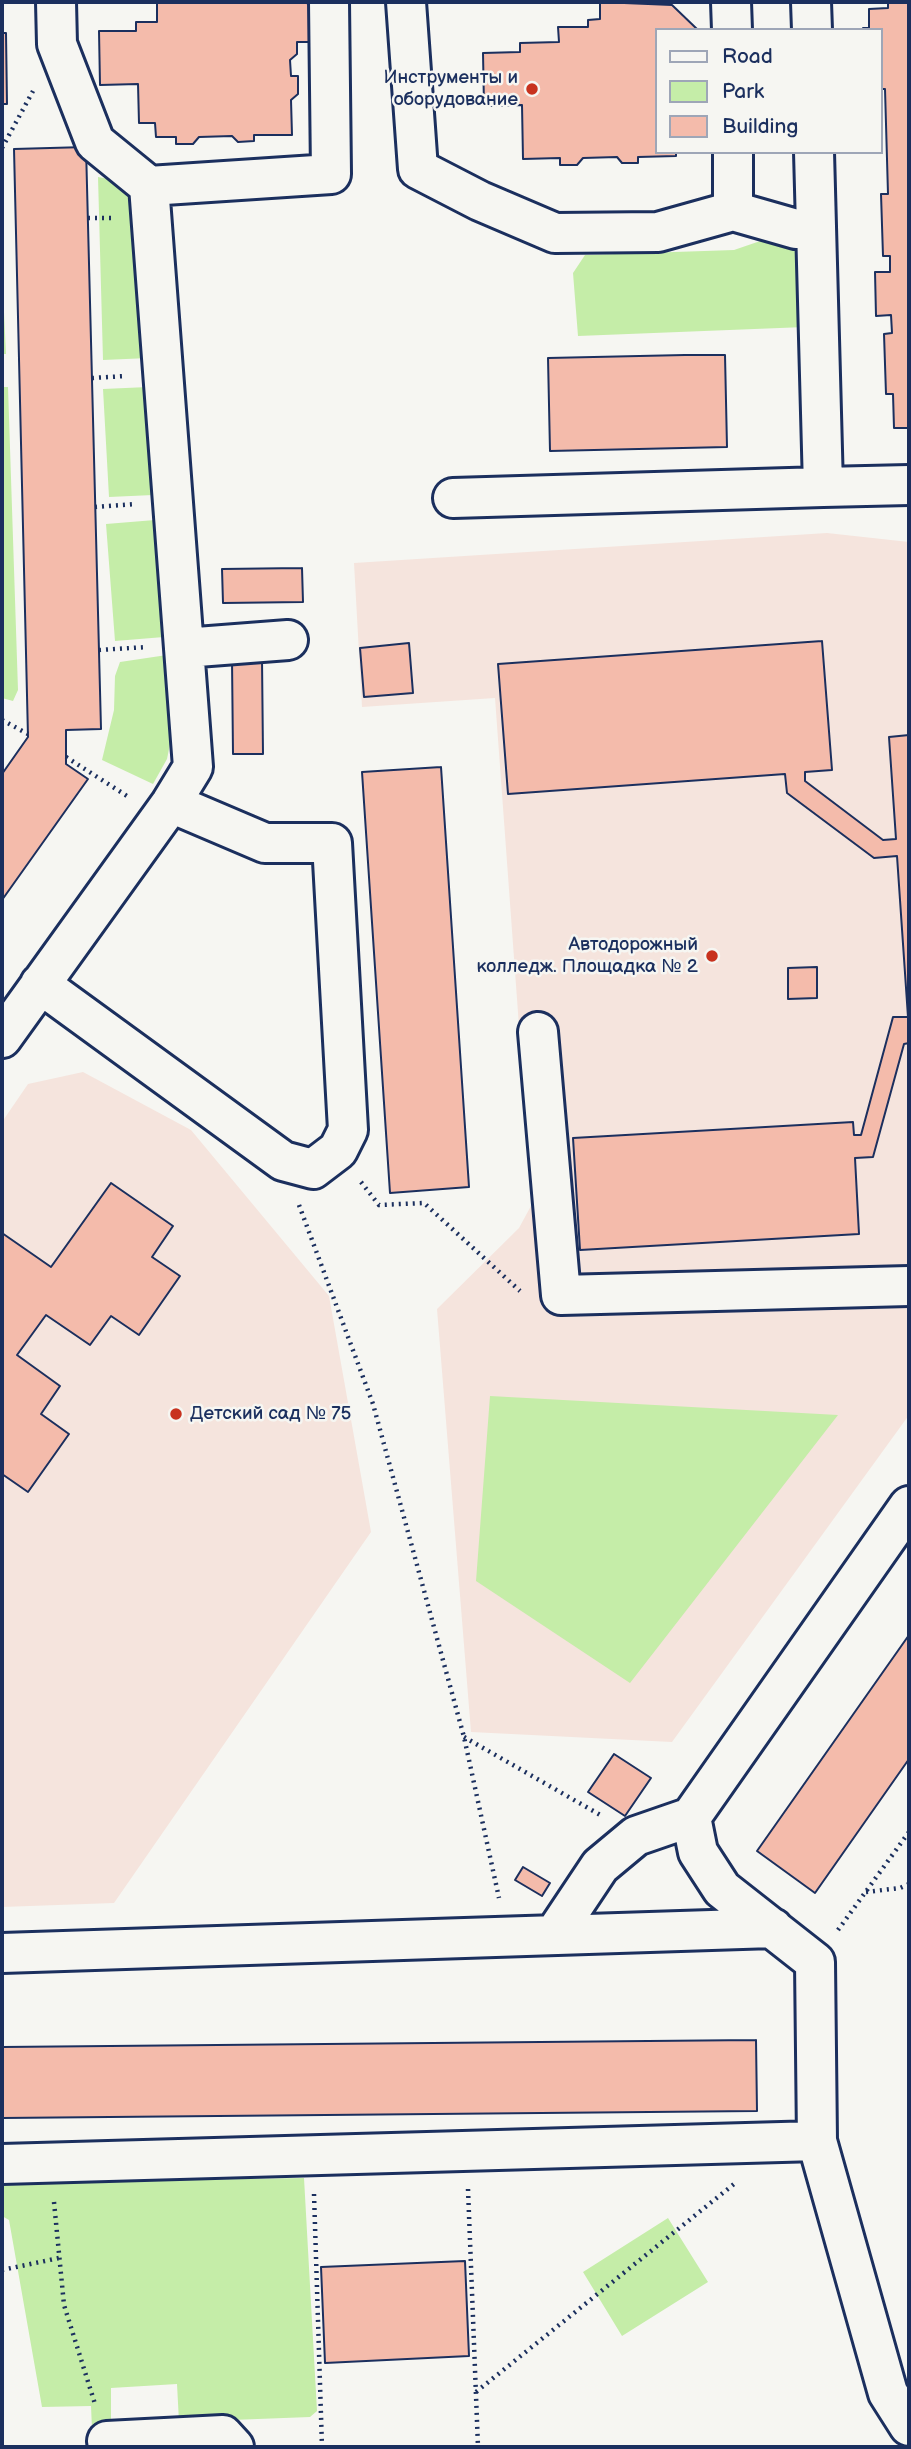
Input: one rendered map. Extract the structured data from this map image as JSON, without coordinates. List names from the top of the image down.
{
  "places": ["Инструменты и оборудование", "Автодорожный колледж. Площадка № 2", "Детский сад № 75"],
  "legend": ["Road", "Park", "Building"]
}
